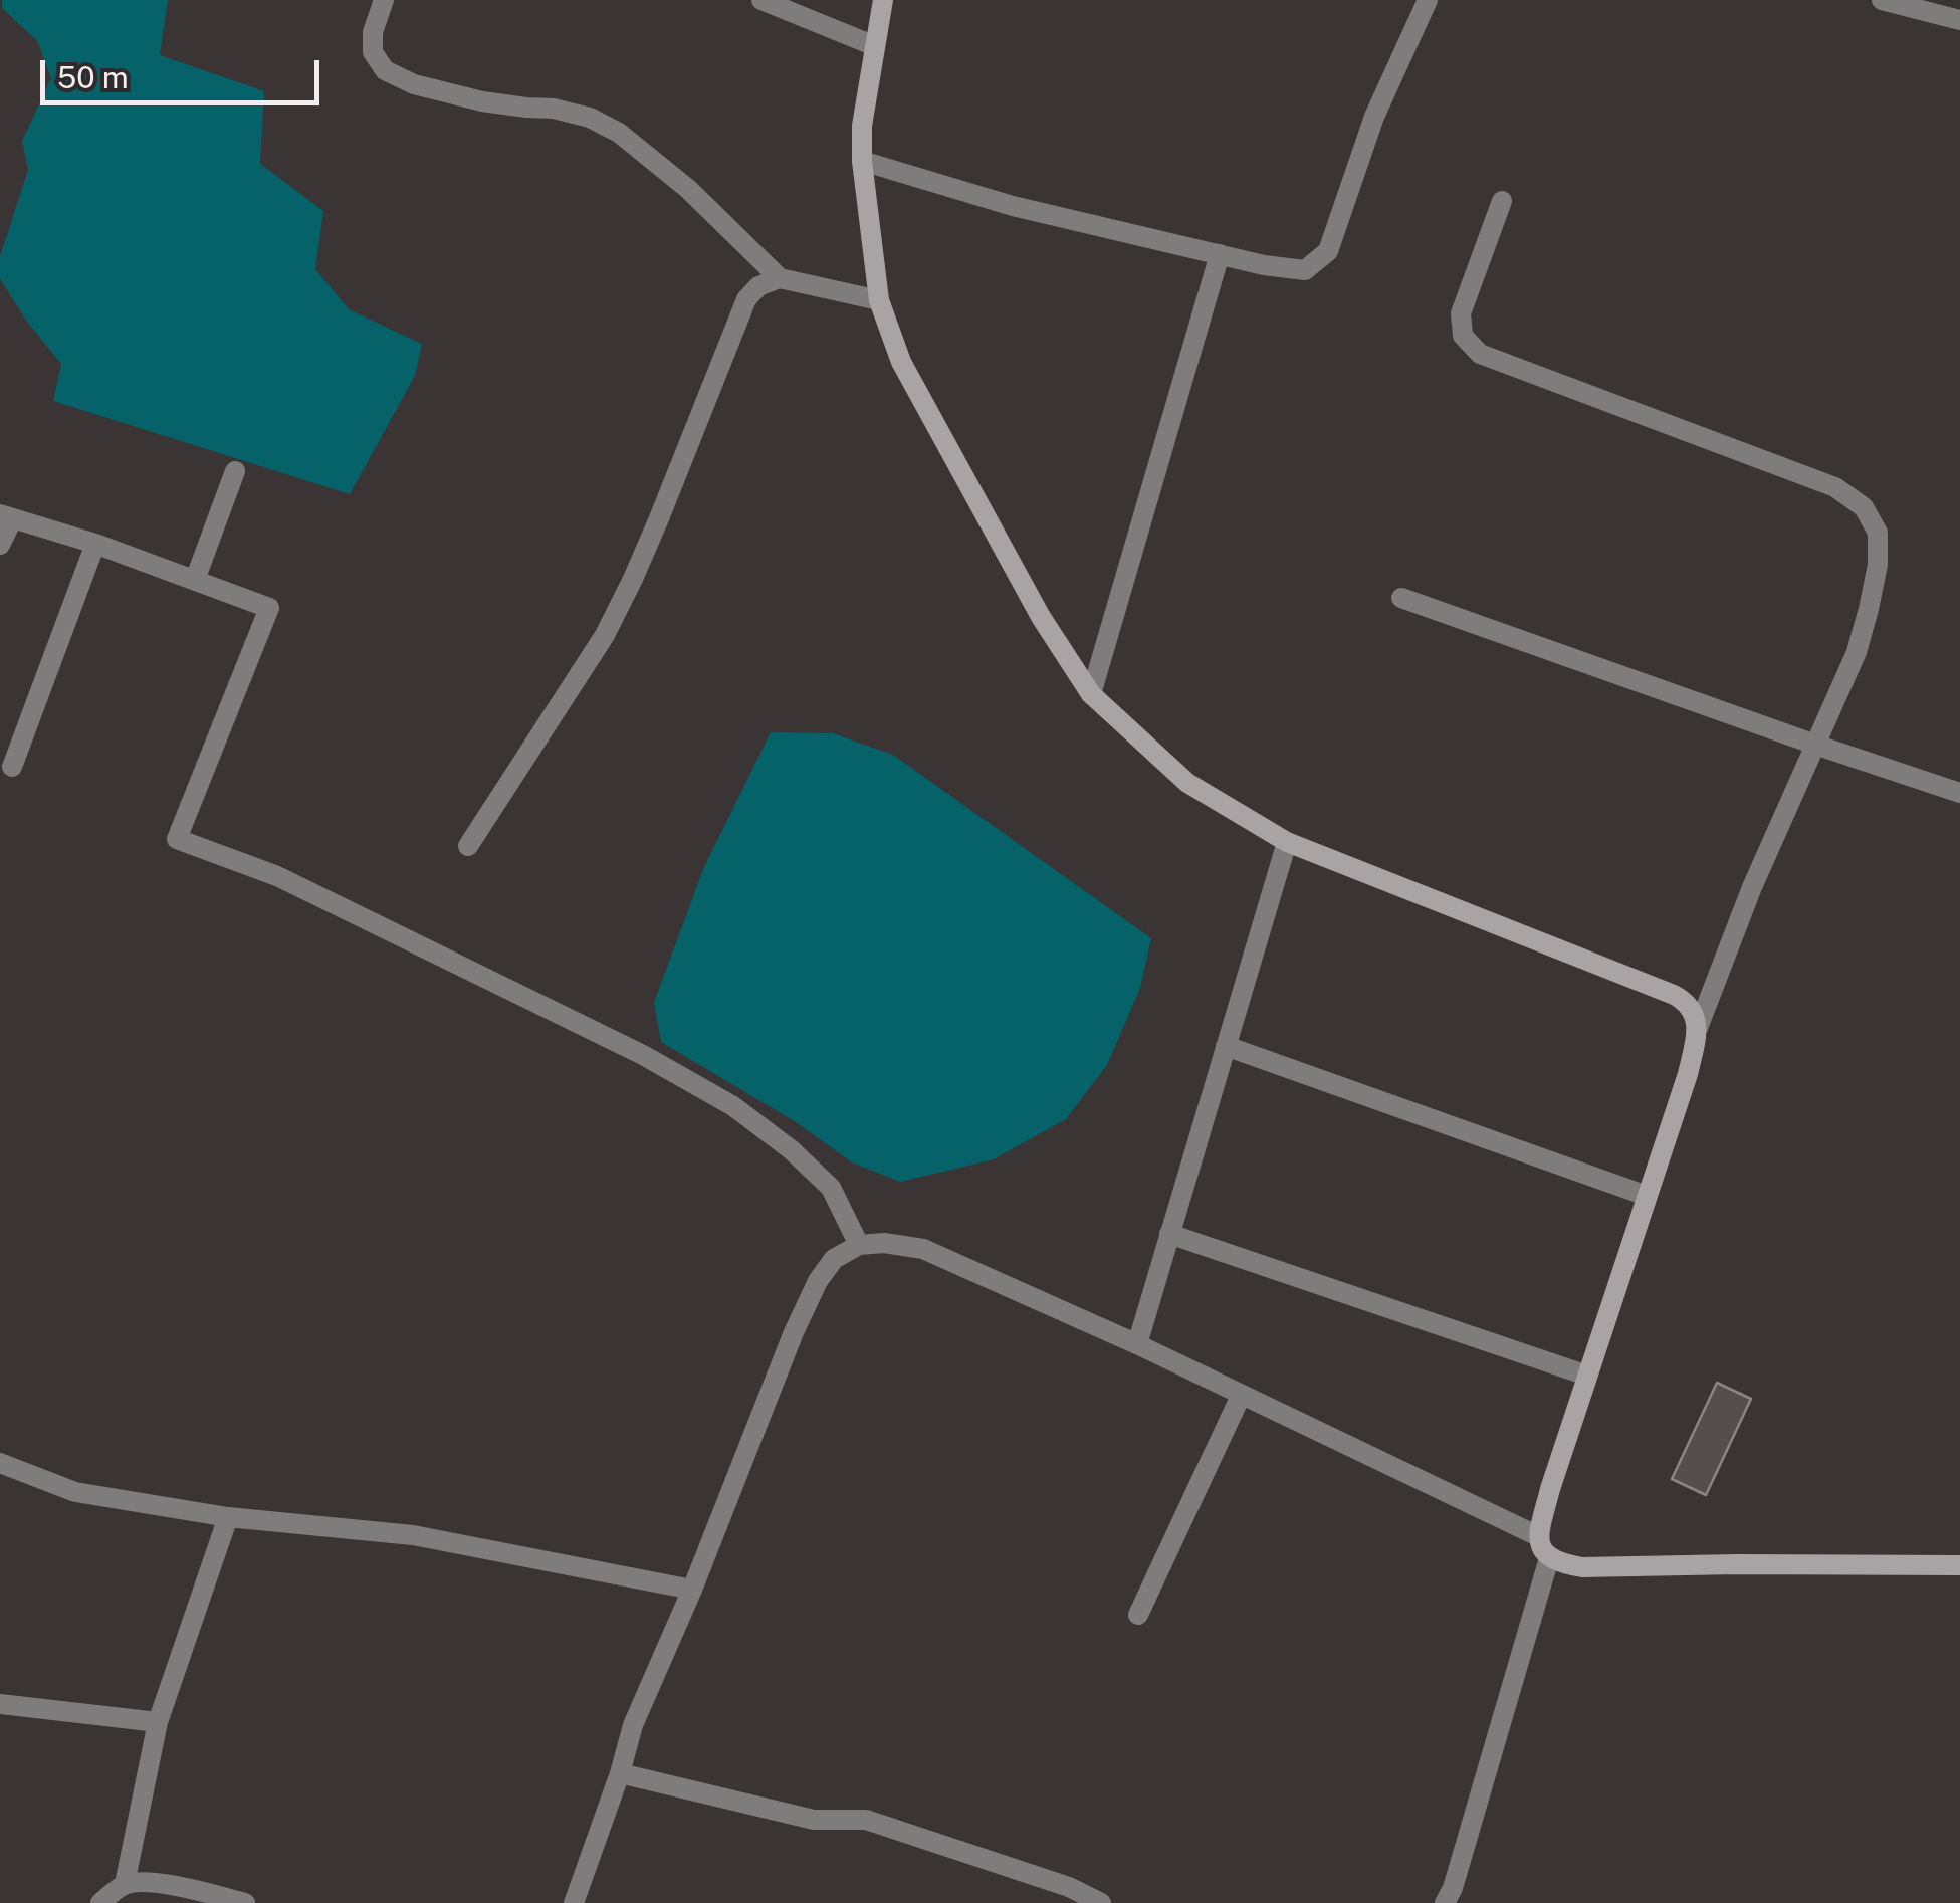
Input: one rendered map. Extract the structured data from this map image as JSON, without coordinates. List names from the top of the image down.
{
  "scale_bar": "50 m"
}
